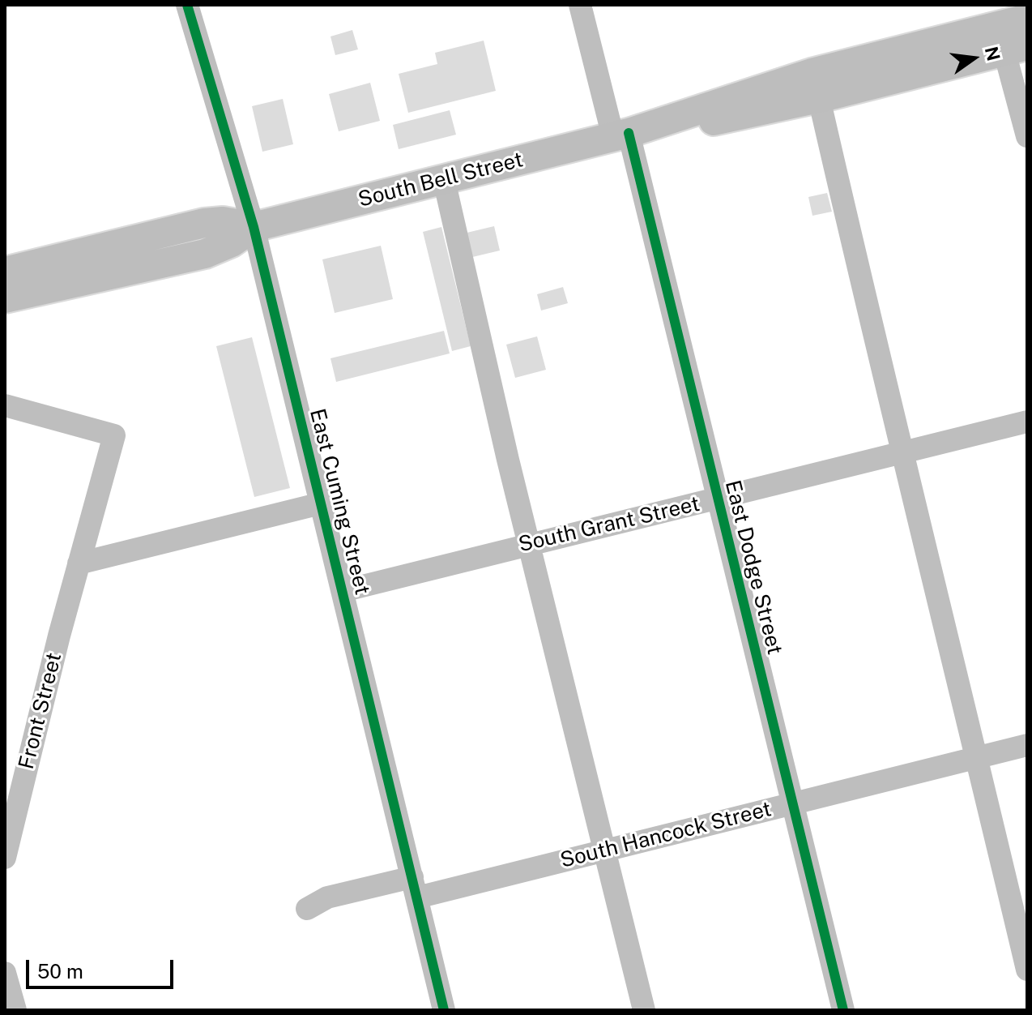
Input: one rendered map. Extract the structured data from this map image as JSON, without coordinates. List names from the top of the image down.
{
  "streets": {
    "main road": ["South Bell Street"],
    "street": [
      "East Cuming Street",
      "South Grant Street",
      "East Dodge Street",
      "Front Street",
      "South Hancock Street"
    ]
  },
  "crossings": [
    ["South Bell Street", "East Cuming Street"],
    ["South Bell Street", "East Dodge Street"],
    ["East Cuming Street", "South Grant Street"],
    ["East Cuming Street", "South Hancock Street"],
    ["South Grant Street", "East Dodge Street"],
    ["East Dodge Street", "South Hancock Street"]
  ],
  "scale_bar": "50 m",
  "north": "right"
}
